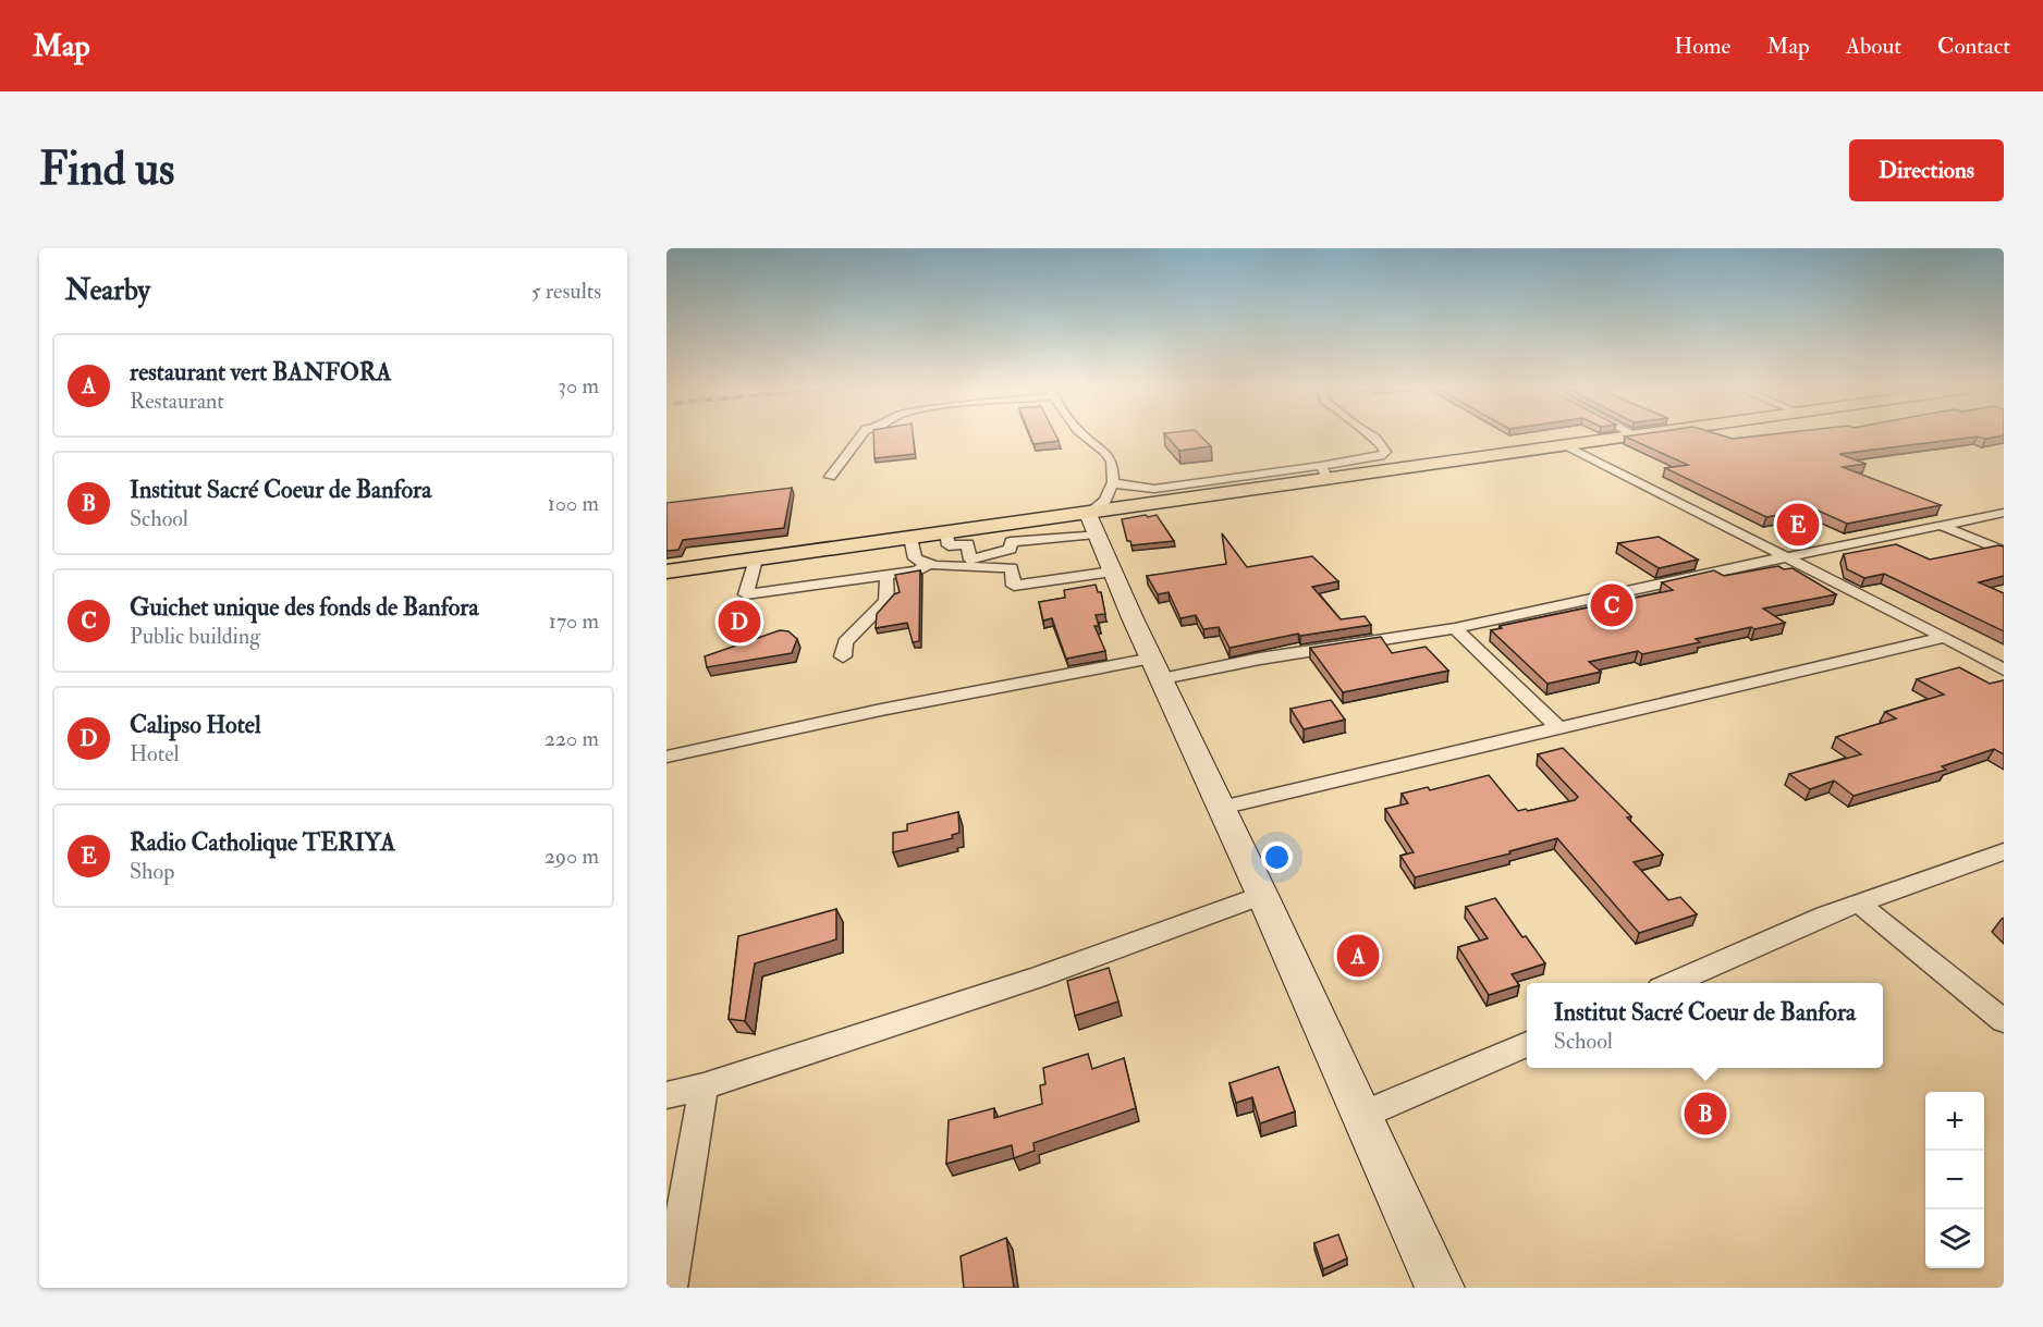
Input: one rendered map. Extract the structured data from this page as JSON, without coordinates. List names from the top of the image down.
{
  "page": {
    "header": "Map",
    "nav": [
      "Home",
      "Map",
      "About",
      "Contact"
    ],
    "buttons": "Directions",
    "title": "Find us",
    "heading": ["Nearby", "5 results"],
    "list": [
      {
        "mark": "A",
        "name": "restaurant vert BANFORA",
        "note": "Restaurant",
        "value": "30 m"
      },
      {
        "mark": "B",
        "name": "Institut Sacré Coeur de Banfora",
        "note": "School",
        "value": "100 m"
      },
      {
        "mark": "C",
        "name": "Guichet unique des fonds de Banfora",
        "note": "Public building",
        "value": "170 m"
      },
      {
        "mark": "D",
        "name": "Calipso Hotel",
        "note": "Hotel",
        "value": "220 m"
      },
      {
        "mark": "E",
        "name": "Radio Catholique TERIYA",
        "note": "Shop",
        "value": "290 m"
      }
    ],
    "pins": [
      "E",
      "C",
      "D",
      "A",
      "B"
    ],
    "popup": ["Institut Sacré Coeur de Banfora", "School"],
    "map_buttons": ["+", "−"]
  }
}
